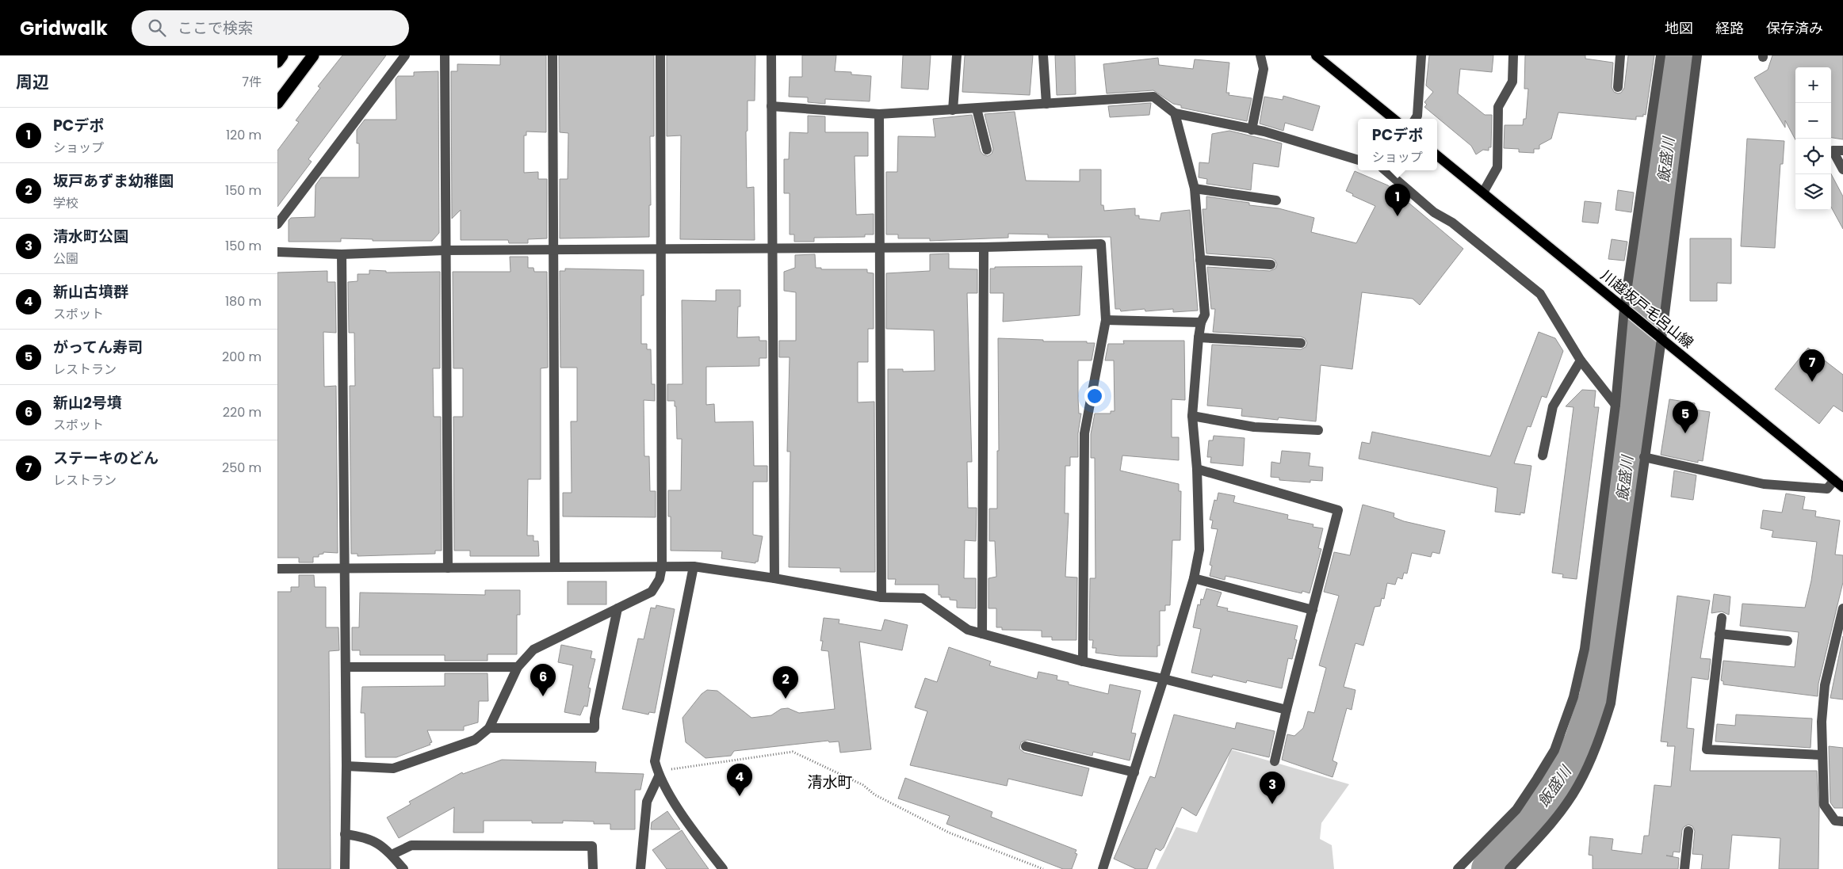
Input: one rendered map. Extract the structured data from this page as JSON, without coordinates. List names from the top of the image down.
{
  "streets": {
    "main road": ["川越坂戸毛呂山線"]
  },
  "districts": ["清水町"],
  "water": ["飯盛川"],
  "page": {
    "header": "Gridwalk",
    "search": "ここで検索",
    "nav": ["地図", "経路", "保存済み"],
    "heading": ["周辺", "7件"],
    "map_buttons": ["+", "−"],
    "list": [
      {
        "mark": "1",
        "name": "PCデポ",
        "note": "ショップ",
        "value": "120 m"
      },
      {
        "mark": "2",
        "name": "坂戸あずま幼稚園",
        "note": "学校",
        "value": "150 m"
      },
      {
        "mark": "3",
        "name": "清水町公園",
        "note": "公園",
        "value": "150 m"
      },
      {
        "mark": "4",
        "name": "新山古墳群",
        "note": "スポット",
        "value": "180 m"
      },
      {
        "mark": "5",
        "name": "がってん寿司",
        "note": "レストラン",
        "value": "200 m"
      },
      {
        "mark": "6",
        "name": "新山2号墳",
        "note": "スポット",
        "value": "220 m"
      },
      {
        "mark": "7",
        "name": "ステーキのどん",
        "note": "レストラン",
        "value": "250 m"
      }
    ],
    "popup": ["PCデポ", "ショップ"],
    "pins": [
      "1",
      "7",
      "5",
      "6",
      "2",
      "4",
      "3"
    ]
  }
}
